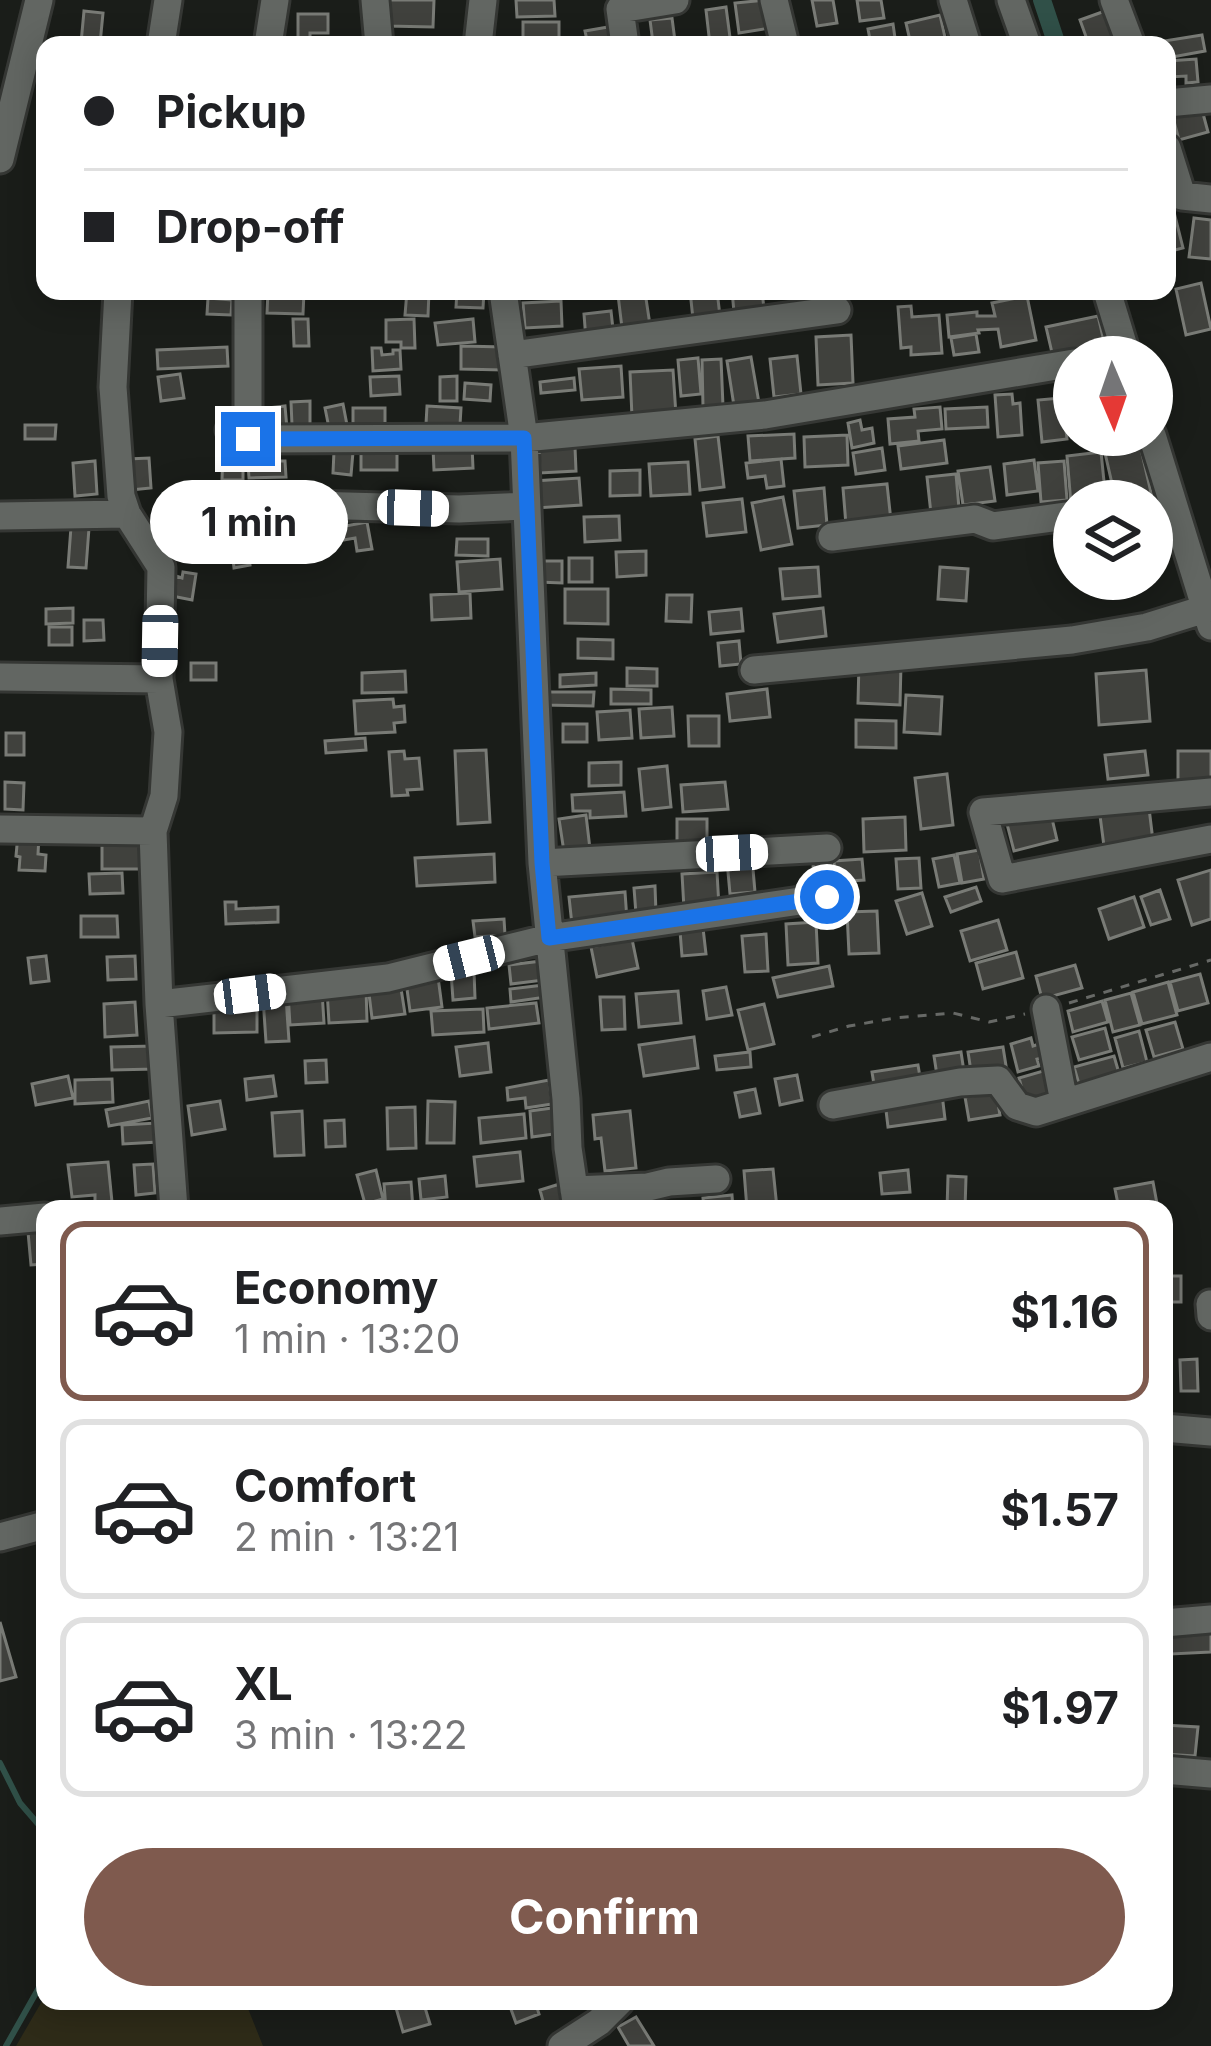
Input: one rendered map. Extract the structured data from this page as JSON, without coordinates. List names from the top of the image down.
{
  "north": "bottom",
  "page": {
    "banner": ["Pickup", "Drop-off"],
    "bubble": "1 min",
    "list": [
      {
        "name": "Economy",
        "note": "1 min · 13:20",
        "value": "$1.16"
      },
      {
        "name": "Comfort",
        "note": "2 min · 13:21",
        "value": "$1.57"
      },
      {
        "name": "XL",
        "note": "3 min · 13:22",
        "value": "$1.97"
      }
    ],
    "buttons": "Confirm"
  }
}
